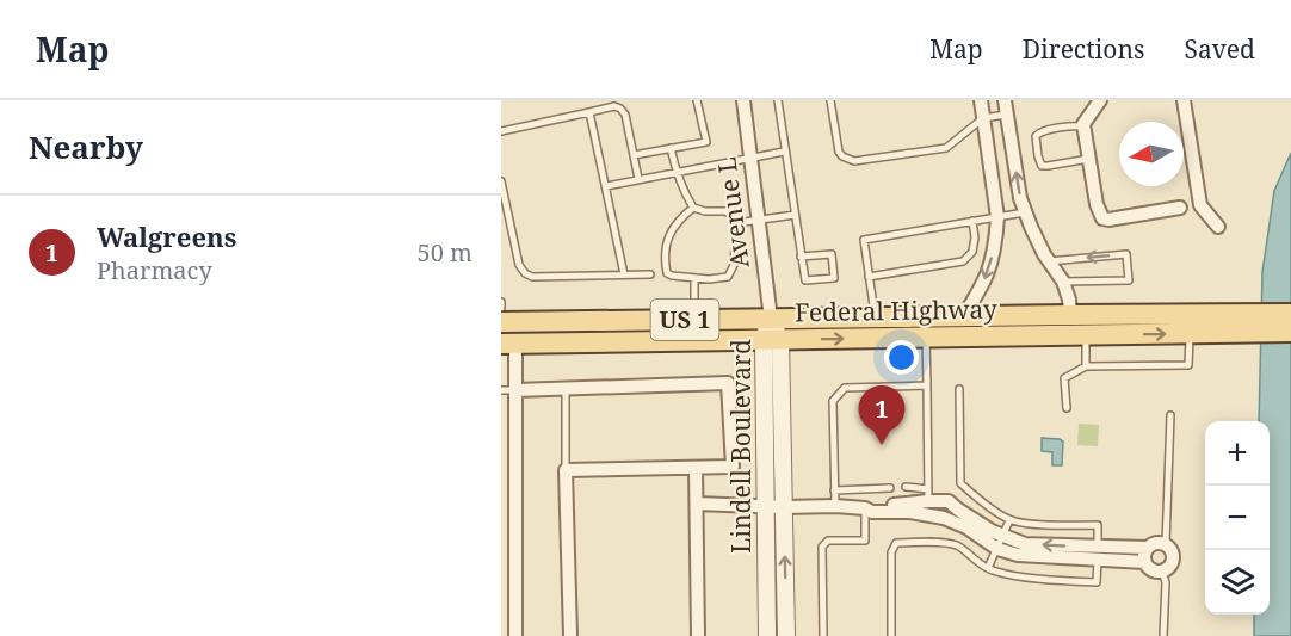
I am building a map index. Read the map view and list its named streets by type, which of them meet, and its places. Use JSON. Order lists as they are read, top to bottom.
{
  "streets": {
    "main road": ["Federal Highway", "US 1"],
    "street": ["Avenue L", "Lindell Boulevard"]
  },
  "crossings": [
    ["Avenue L", "Federal Highway"],
    ["Avenue L", "Lindell Boulevard"],
    ["Federal Highway", "Lindell Boulevard"]
  ],
  "north": "left",
  "page": {
    "header": "Map",
    "nav": ["Map", "Directions", "Saved"],
    "heading": "Nearby",
    "list": [
      {
        "mark": "1",
        "name": "Walgreens",
        "note": "Pharmacy",
        "value": "50 m"
      }
    ],
    "pins": "1",
    "map_buttons": ["+", "−"]
  }
}
